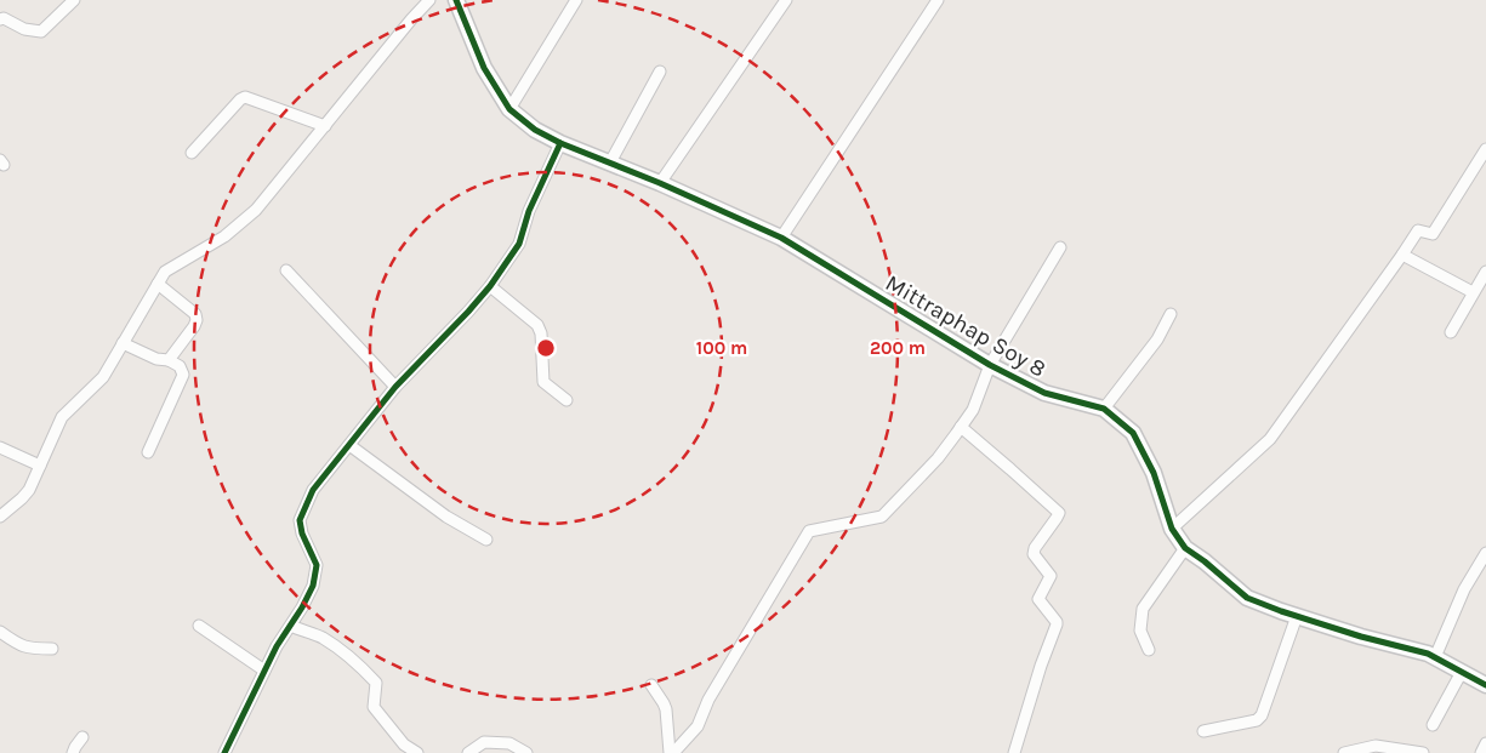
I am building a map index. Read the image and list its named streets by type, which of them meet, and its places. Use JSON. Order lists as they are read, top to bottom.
{
  "streets": {
    "street": ["Mittraphap Soy 8"]
  },
  "rings": ["100 m", "200 m"]
}
